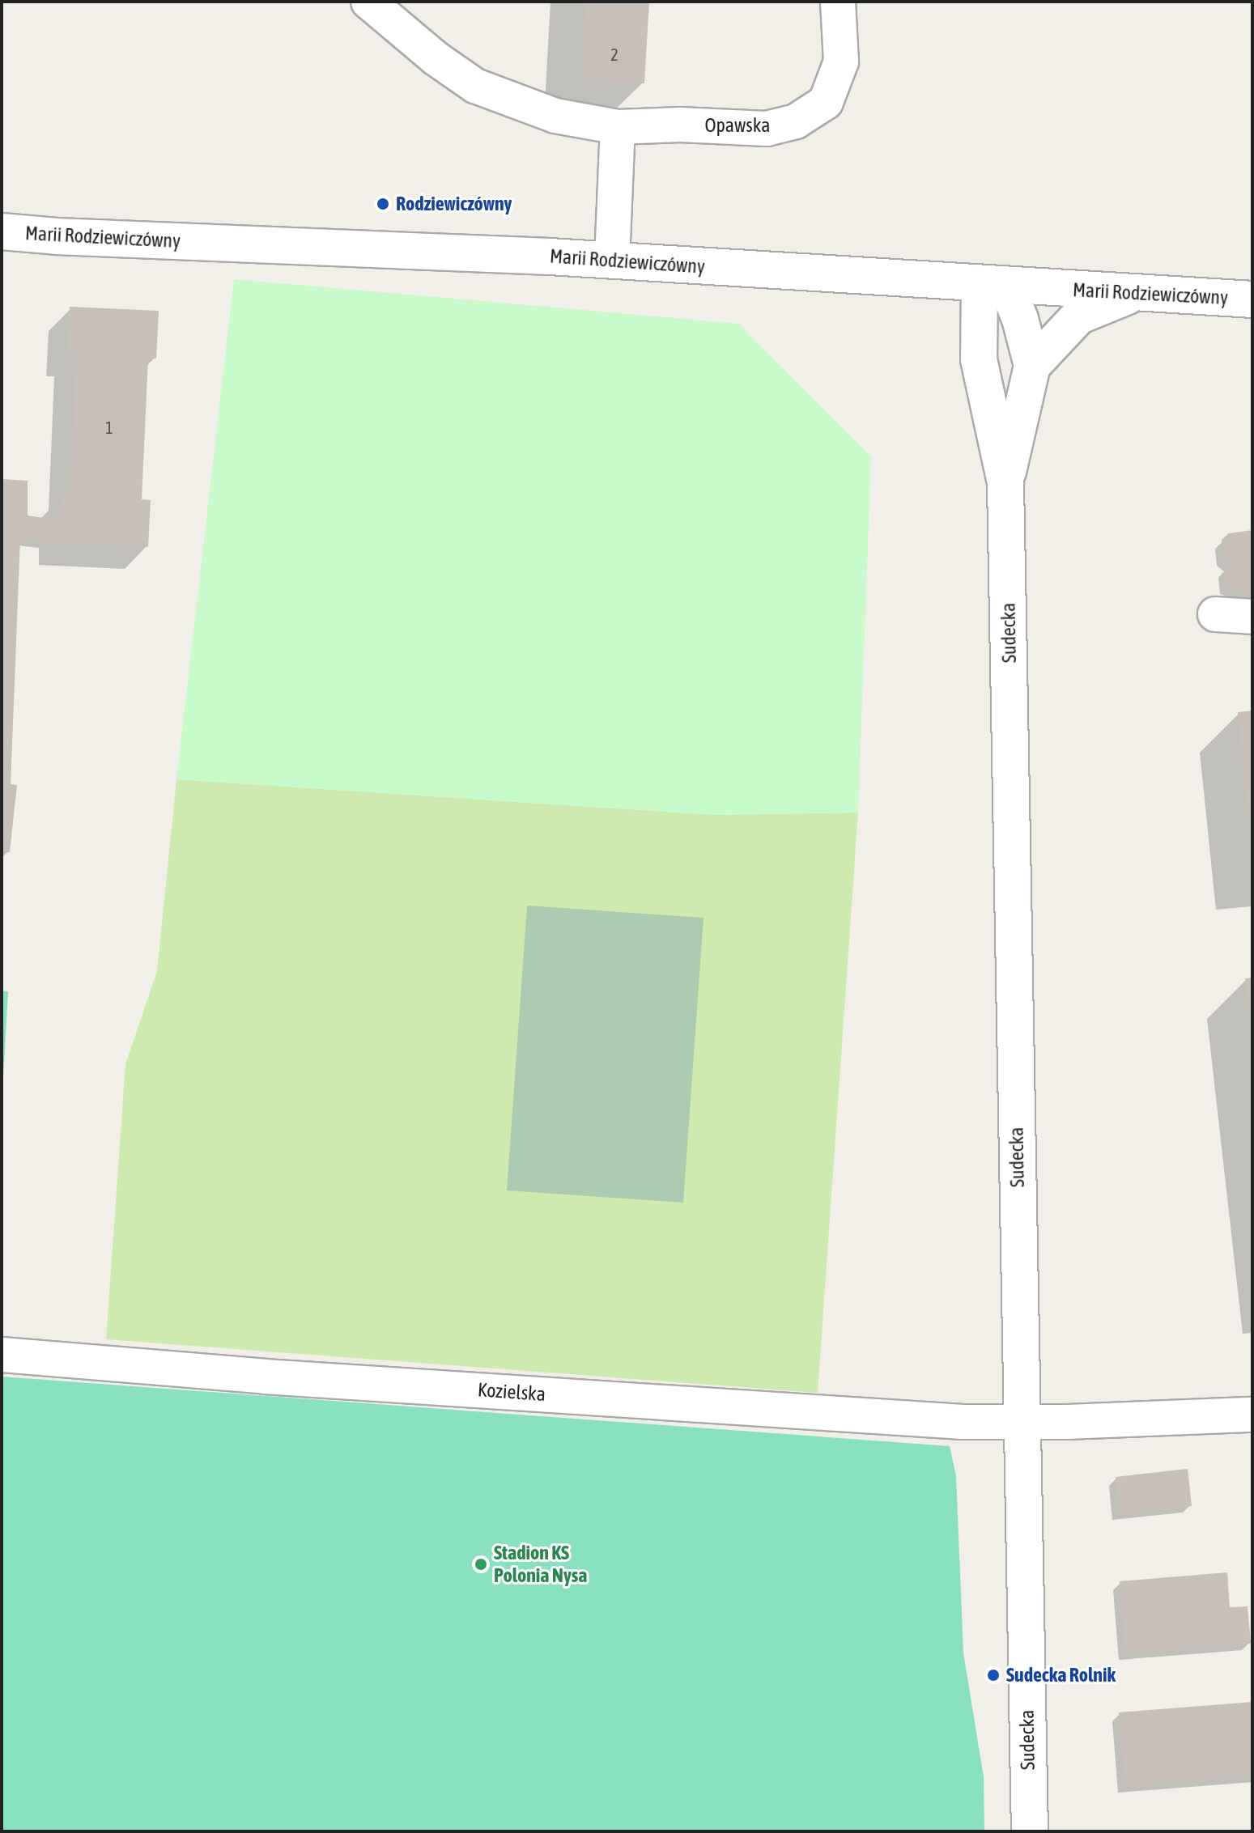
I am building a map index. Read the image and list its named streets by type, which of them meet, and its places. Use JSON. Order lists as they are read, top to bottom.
{
  "streets": {
    "street": [
      "Opawska",
      "Marii Rodziewiczówny",
      "Sudecka",
      "Kozielska"
    ]
  },
  "crossings": [
    ["Marii Rodziewiczówny", "Sudecka"],
    ["Sudecka", "Kozielska"]
  ],
  "places": ["Rodziewiczówny", "Stadion KS Polonia Nysa", "Sudecka Rolnik"],
  "house_numbers": ["2", "1"]
}
